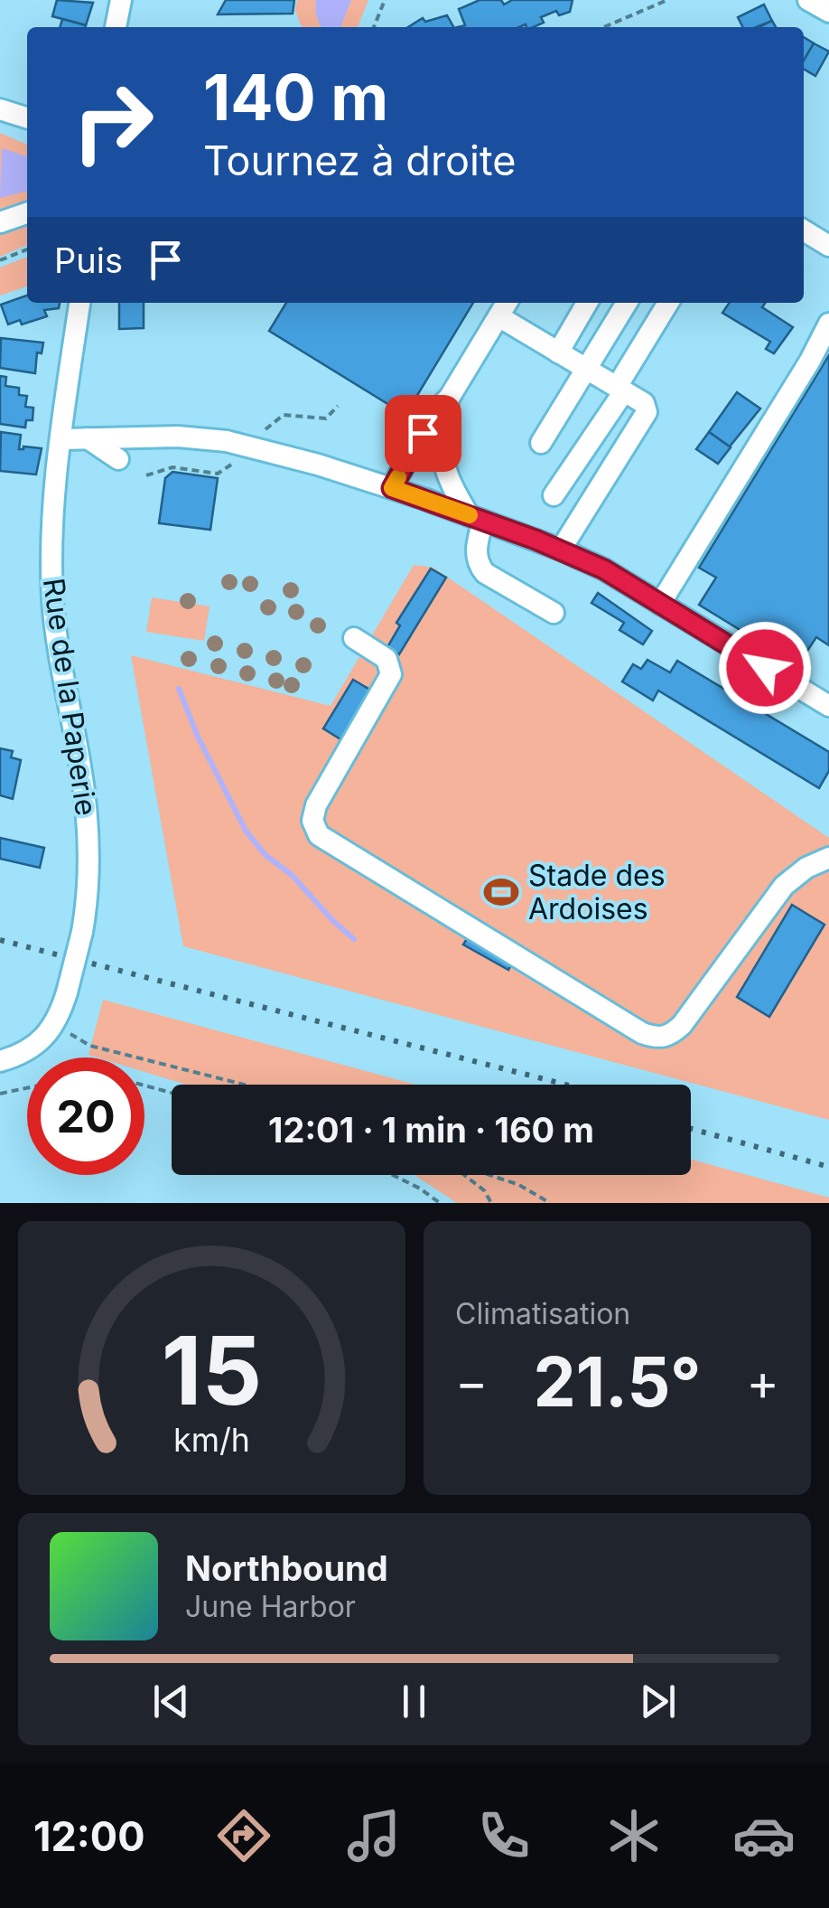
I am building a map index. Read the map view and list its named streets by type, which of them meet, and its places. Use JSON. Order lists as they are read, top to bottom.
{
  "streets": {
    "street": ["Rue de la Paperie"]
  },
  "places": {
    "sports": ["Stade des Ardoises"]
  },
  "page": {
    "turn": ["140 m", "Tournez à droite"],
    "then": "Puis",
    "limit": "20",
    "trip": "12:01 · 1 min · 160 m",
    "tile": "Climatisation",
    "heat": ["−", "21.5°", "+"],
    "song": ["Northbound", "June Harbor"],
    "tabs": "12:00",
    "gauge": ["15", "km/h"]
  }
}
